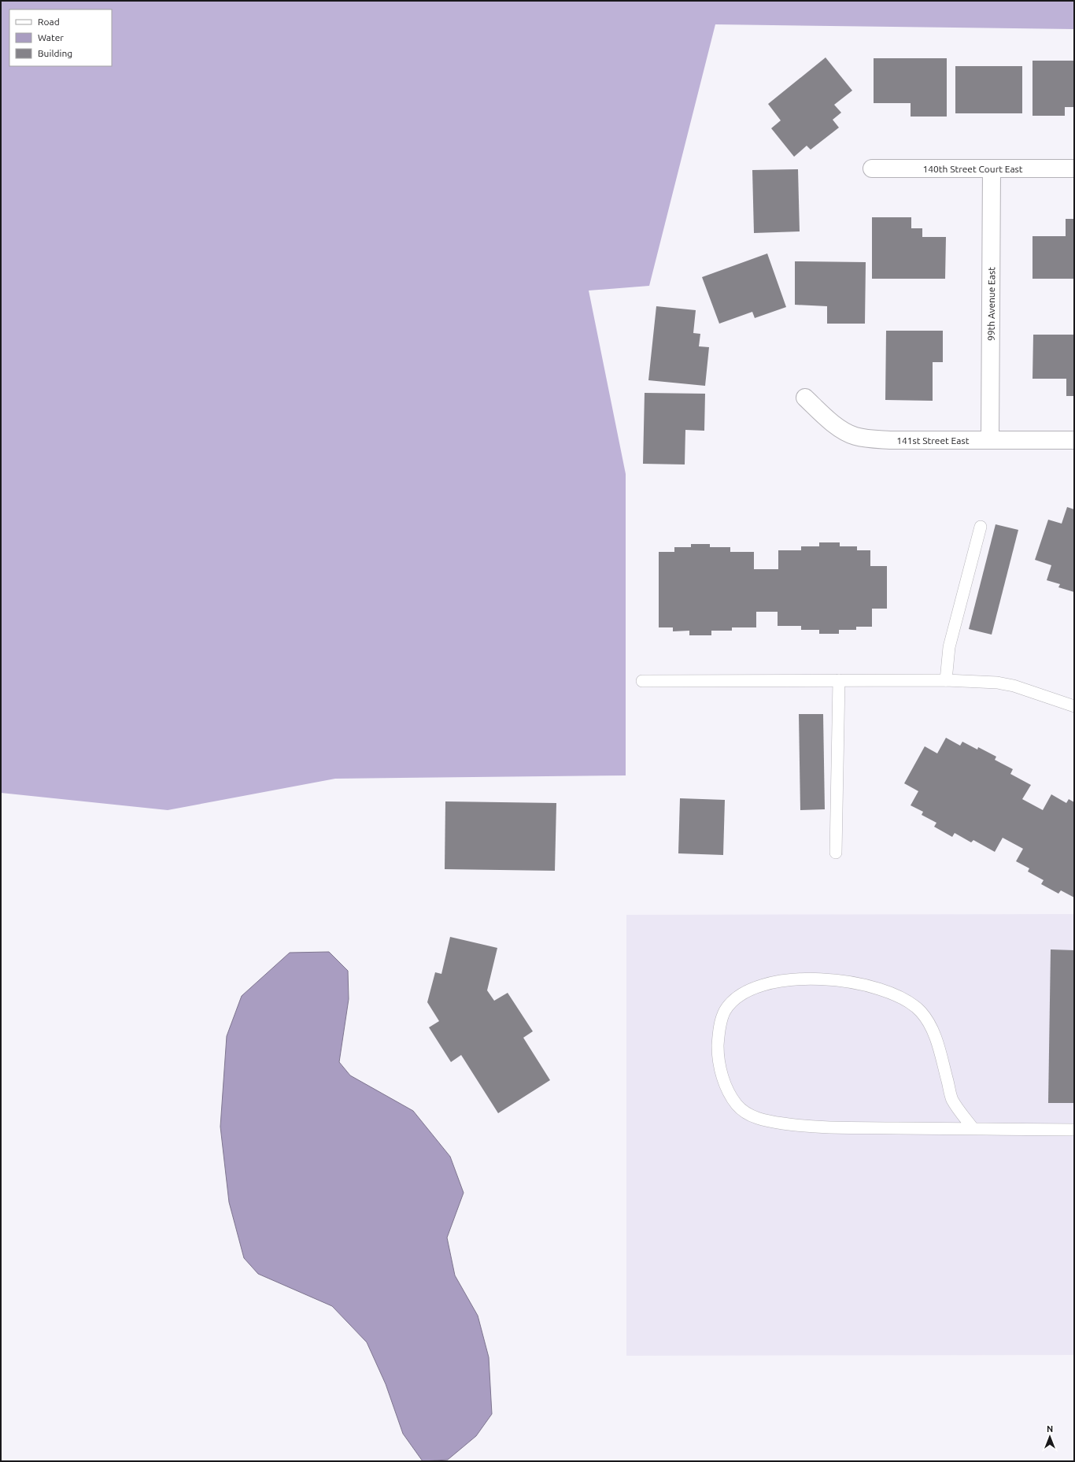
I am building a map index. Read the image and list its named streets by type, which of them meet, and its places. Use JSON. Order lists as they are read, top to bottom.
{
  "streets": {
    "street": ["140th Street Court East", "99th Avenue East", "141st Street East"]
  },
  "crossings": [
    ["140th Street Court East", "99th Avenue East"],
    ["99th Avenue East", "141st Street East"]
  ],
  "legend": ["Road", "Water", "Building"],
  "north": "top"
}
